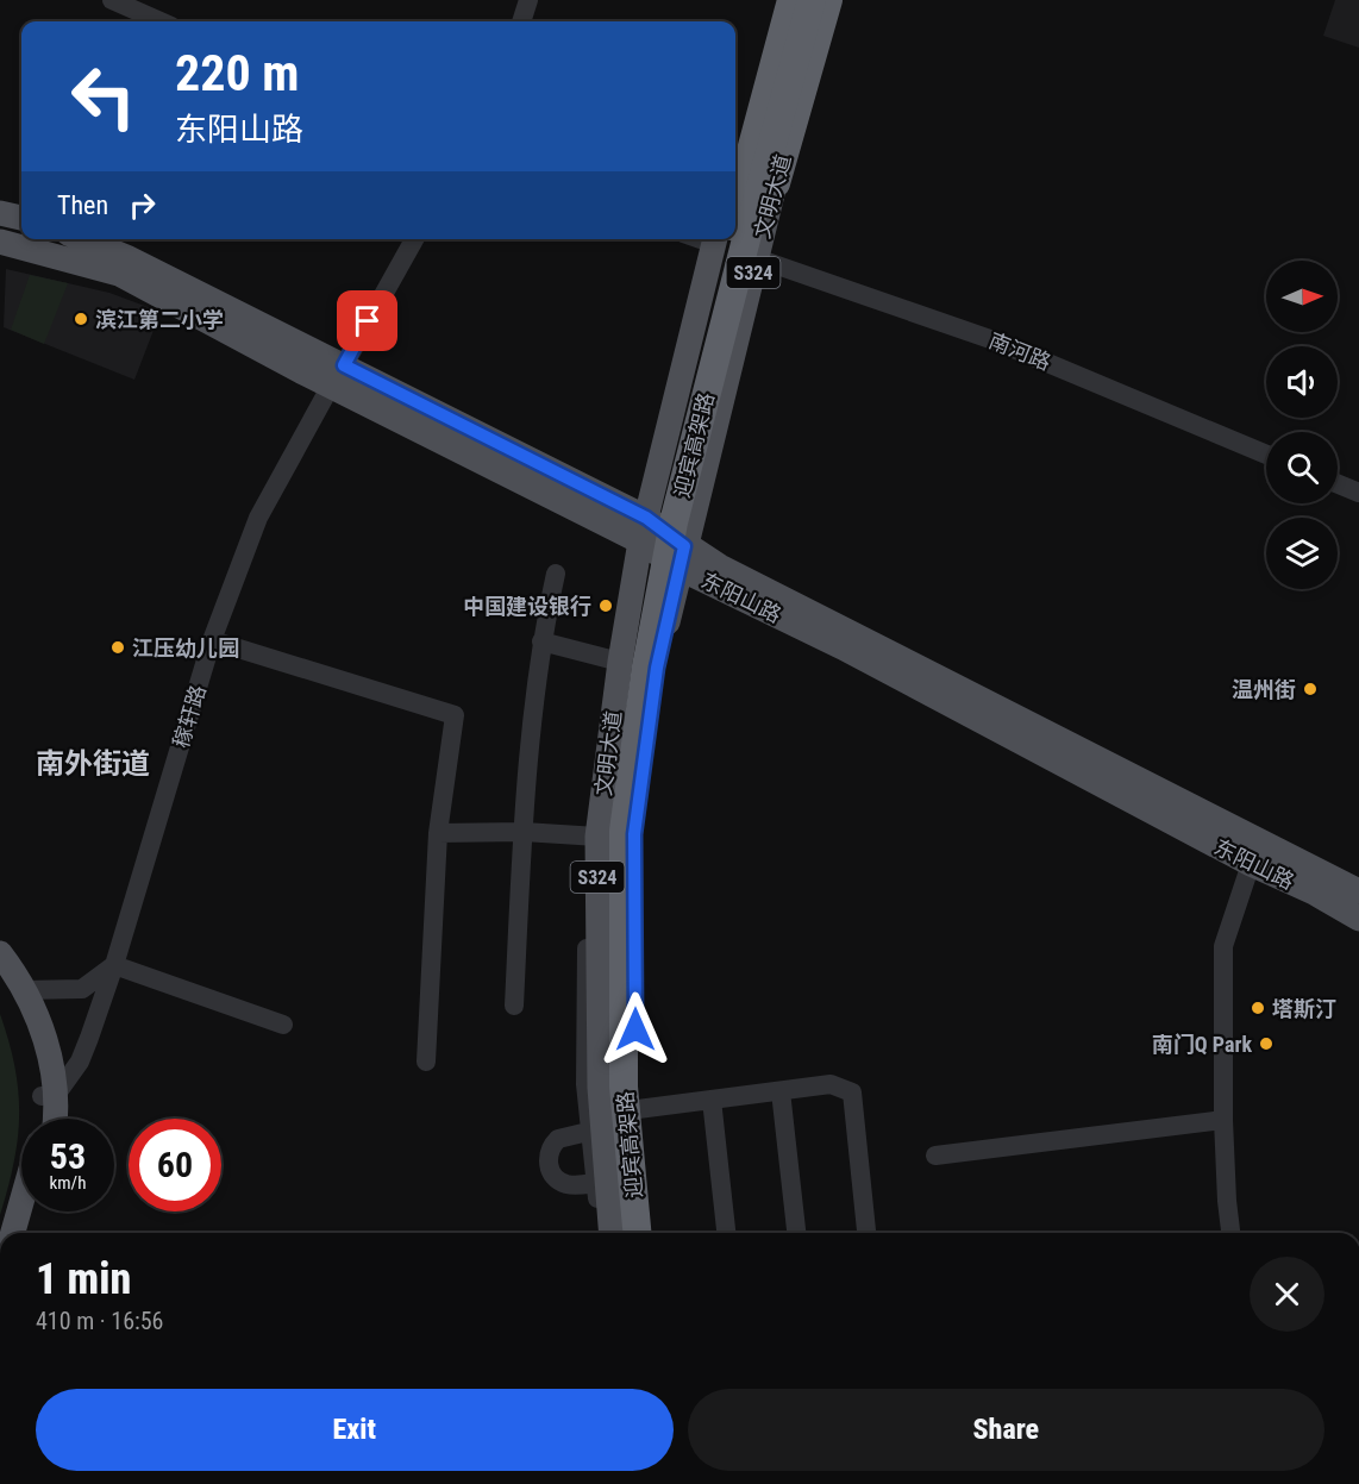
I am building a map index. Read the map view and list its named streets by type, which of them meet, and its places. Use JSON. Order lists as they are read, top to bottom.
{
  "streets": {
    "highway": ["迎宾高架路"],
    "main road": ["文明大道", "S324", "东阳山路"],
    "street": ["南河路", "稼轩路"]
  },
  "crossings": [
    ["文明大道", "南河路"],
    ["文明大道", "东阳山路"],
    ["东阳山路", "稼轩路"]
  ],
  "districts": ["南外街道"],
  "places": [
    "滨江第二小学",
    "中国建设银行",
    "江压幼儿园",
    "温州街",
    "塔斯汀",
    "南门Q Park"
  ],
  "north": "right",
  "page": {
    "turn": ["220 m", "东阳山路"],
    "then": "Then",
    "speed": "53 km/h",
    "limit": "60",
    "heading": ["1 min", "410 m · 16:56"],
    "buttons": ["Exit", "Share"]
  }
}
